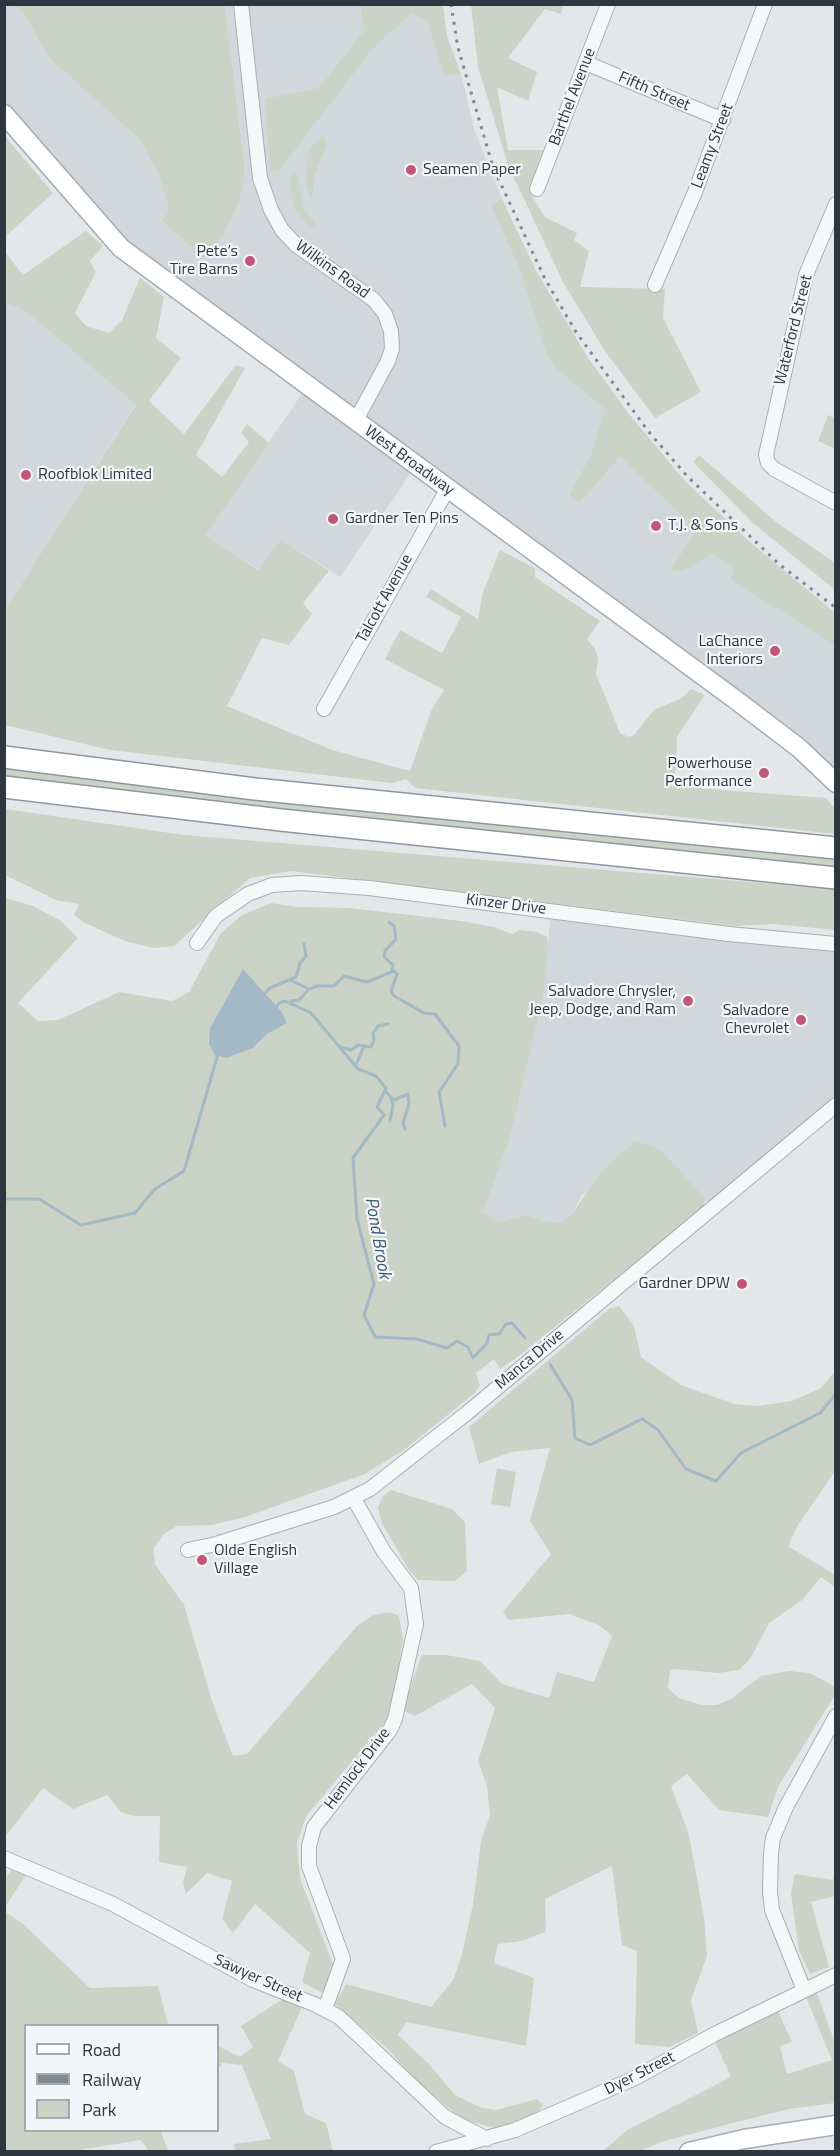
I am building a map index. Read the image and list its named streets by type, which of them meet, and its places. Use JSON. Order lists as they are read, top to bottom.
{
  "streets": {
    "main road": ["West Broadway"],
    "street": [
      "Fifth Street",
      "Barthel Avenue",
      "Leamy Street",
      "Wilkins Road",
      "Waterford Street",
      "Talcott Avenue",
      "Kinzer Drive",
      "Manca Drive",
      "Hemlock Drive",
      "Sawyer Street",
      "Dyer Street"
    ]
  },
  "crossings": [
    ["Fifth Street", "Barthel Avenue"],
    ["Fifth Street", "Leamy Street"],
    ["Wilkins Road", "West Broadway"],
    ["West Broadway", "Talcott Avenue"],
    ["Manca Drive", "Hemlock Drive"],
    ["Hemlock Drive", "Sawyer Street"],
    ["Sawyer Street", "Dyer Street"]
  ],
  "water": ["Pond Brook"],
  "places": [
    "Seamen Paper",
    "Pete’s Tire Barns",
    "Roofblok Limited",
    "Gardner Ten Pins",
    "T.J. & Sons",
    "LaChance Interiors",
    "Powerhouse Performance",
    "Salvadore Chrysler, Jeep, Dodge, and Ram",
    "Salvadore Chevrolet",
    "Gardner DPW",
    "Olde English Village"
  ],
  "legend": ["Road", "Railway", "Park"]
}
